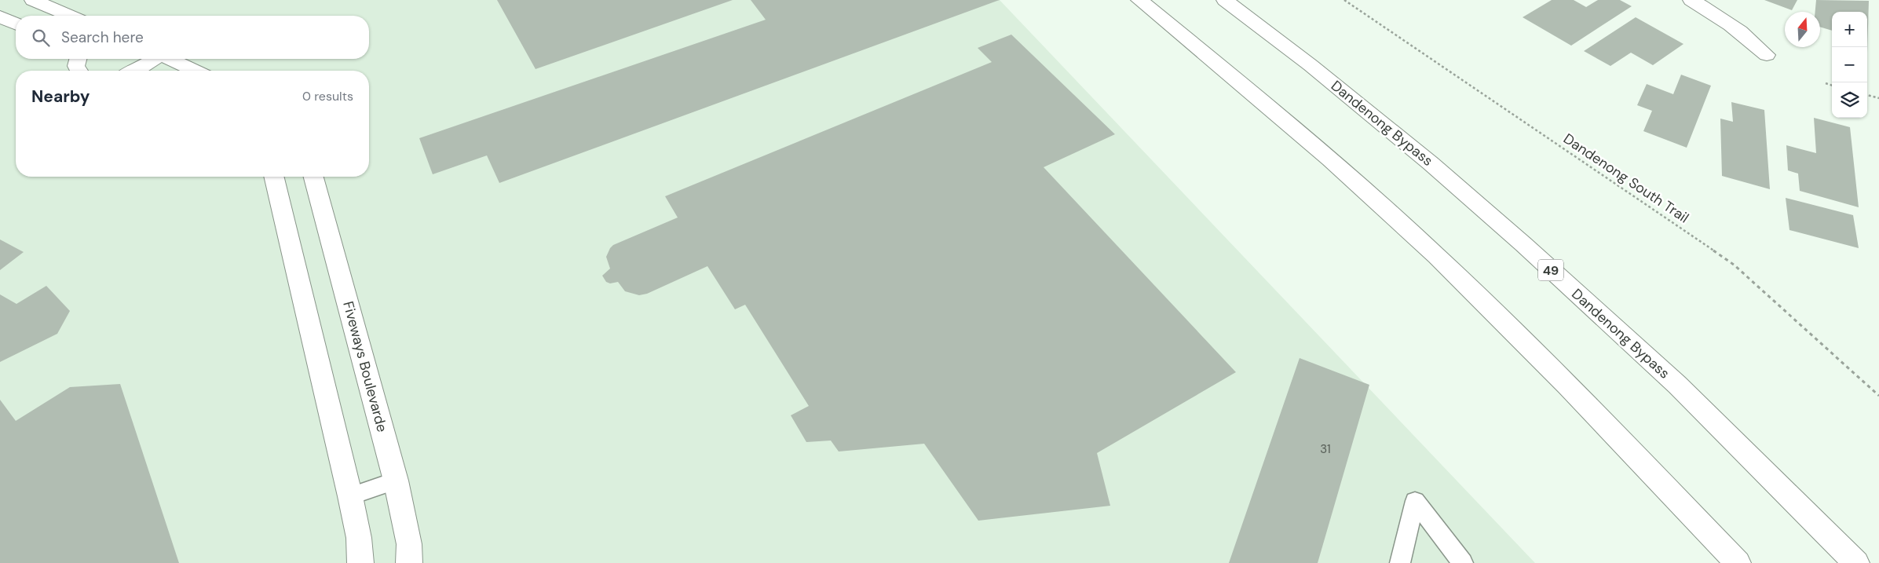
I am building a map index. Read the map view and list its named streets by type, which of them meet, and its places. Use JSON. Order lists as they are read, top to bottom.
{
  "streets": {
    "main road": ["Dandenong Bypass", "49", "Fiveways Boulevarde"],
    "path": ["Dandenong South Trail"]
  },
  "house_numbers": ["31"],
  "north": "top",
  "page": {
    "map_buttons": ["+", "−"],
    "search": "Search here",
    "heading": ["Nearby", "0 results"]
  }
}
